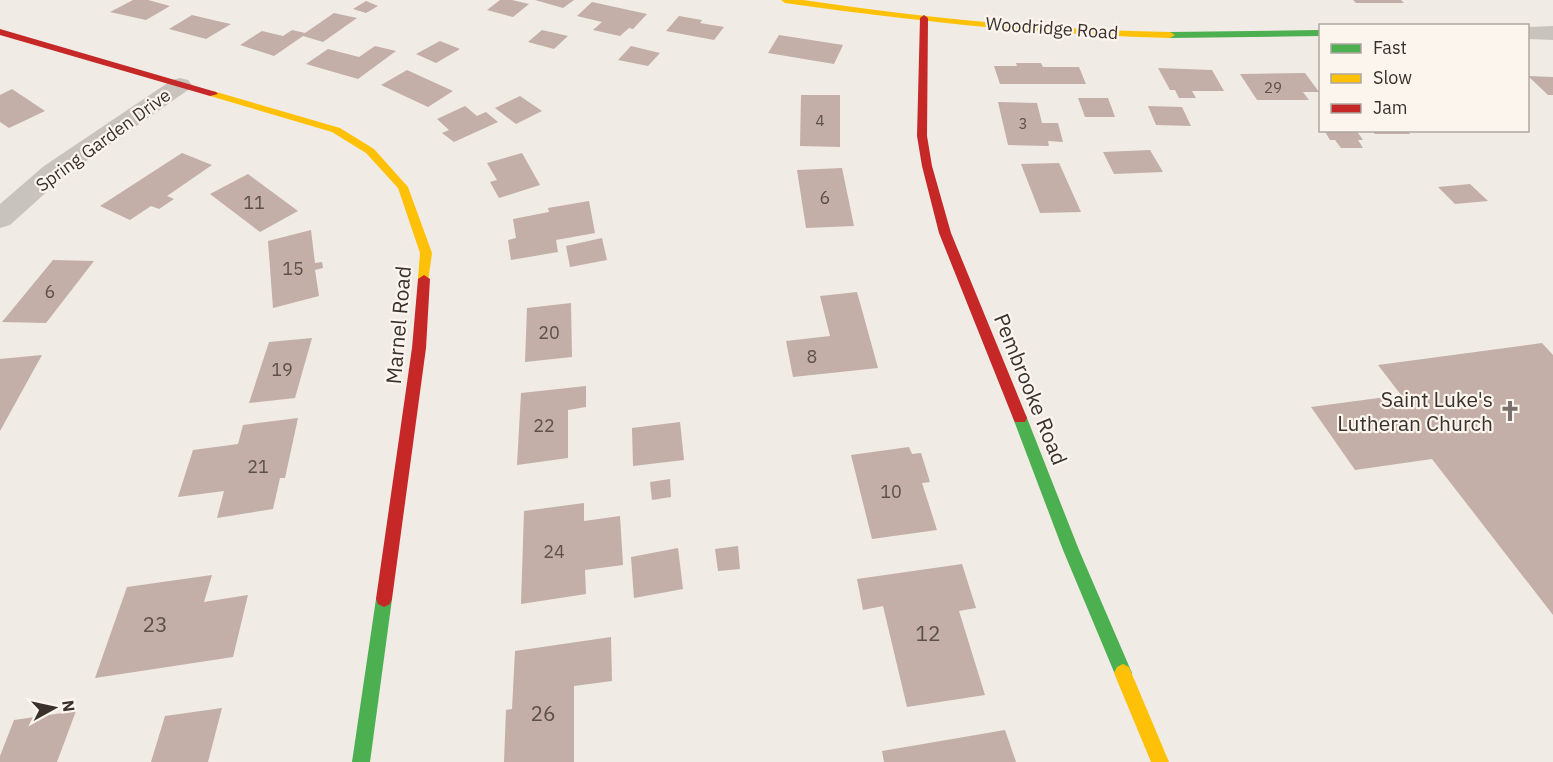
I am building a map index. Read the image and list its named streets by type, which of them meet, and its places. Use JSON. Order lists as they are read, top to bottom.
{
  "streets": {
    "street": [
      "Woodridge Road",
      "Spring Garden Drive",
      "Marnel Road",
      "Pembrooke Road"
    ]
  },
  "crossings": [
    ["Woodridge Road", "Pembrooke Road"],
    ["Spring Garden Drive", "Marnel Road"]
  ],
  "places": {
    "church": ["Saint Luke's Lutheran Church"]
  },
  "house_numbers": [
    "29",
    "4",
    "3",
    "6",
    "11",
    "15",
    "6",
    "20",
    "8",
    "19",
    "22",
    "21",
    "10",
    "24",
    "23",
    "12",
    "26"
  ],
  "legend": ["Fast", "Slow", "Jam"],
  "north": "right"
}
